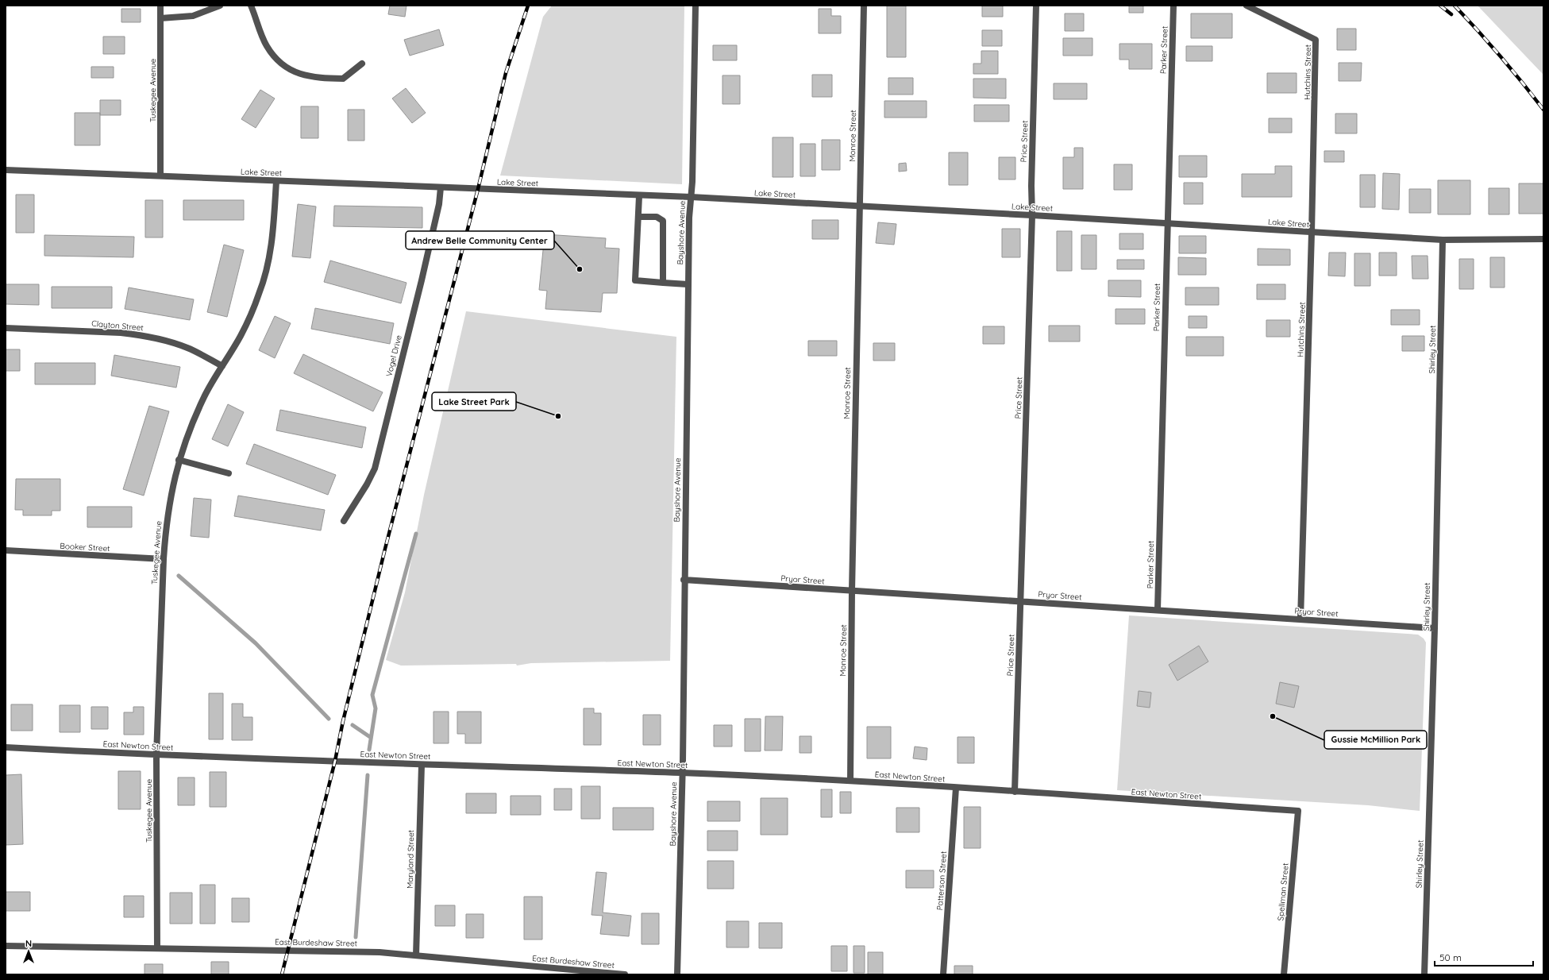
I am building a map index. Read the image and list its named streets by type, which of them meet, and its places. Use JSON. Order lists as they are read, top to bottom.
{
  "streets": {
    "street": [
      "Parker Street",
      "Hutchins Street",
      "Tuskegee Avenue",
      "Monroe Street",
      "Price Street",
      "Lake Street",
      "Bayshore Avenue",
      "Clayton Street",
      "Shirley Street",
      "Vogel Drive",
      "Booker Street",
      "Pryor Street",
      "East Newton Street",
      "Maryland Street",
      "Patterson Street",
      "Spellman Street",
      "East Burdeshaw Street"
    ]
  },
  "crossings": [
    ["Parker Street", "Lake Street"],
    ["Parker Street", "Pryor Street"],
    ["Hutchins Street", "Lake Street"],
    ["Hutchins Street", "Pryor Street"],
    ["Tuskegee Avenue", "Lake Street"],
    ["Tuskegee Avenue", "Clayton Street"],
    ["Tuskegee Avenue", "Booker Street"],
    ["Tuskegee Avenue", "East Newton Street"],
    ["Tuskegee Avenue", "East Burdeshaw Street"],
    ["Monroe Street", "Lake Street"],
    ["Monroe Street", "Pryor Street"],
    ["Monroe Street", "East Newton Street"],
    ["Price Street", "Lake Street"],
    ["Price Street", "Pryor Street"],
    ["Price Street", "East Newton Street"],
    ["Lake Street", "Bayshore Avenue"],
    ["Lake Street", "Shirley Street"],
    ["Lake Street", "Vogel Drive"],
    ["Bayshore Avenue", "Pryor Street"],
    ["Bayshore Avenue", "East Newton Street"],
    ["Shirley Street", "Pryor Street"],
    ["East Newton Street", "Maryland Street"],
    ["East Newton Street", "Patterson Street"],
    ["East Newton Street", "Spellman Street"],
    ["Maryland Street", "East Burdeshaw Street"]
  ],
  "places": ["Andrew Belle Community Center", "Lake Street Park", "Gussie McMillion Park"],
  "scale_bar": "50 m",
  "north": "top"
}
